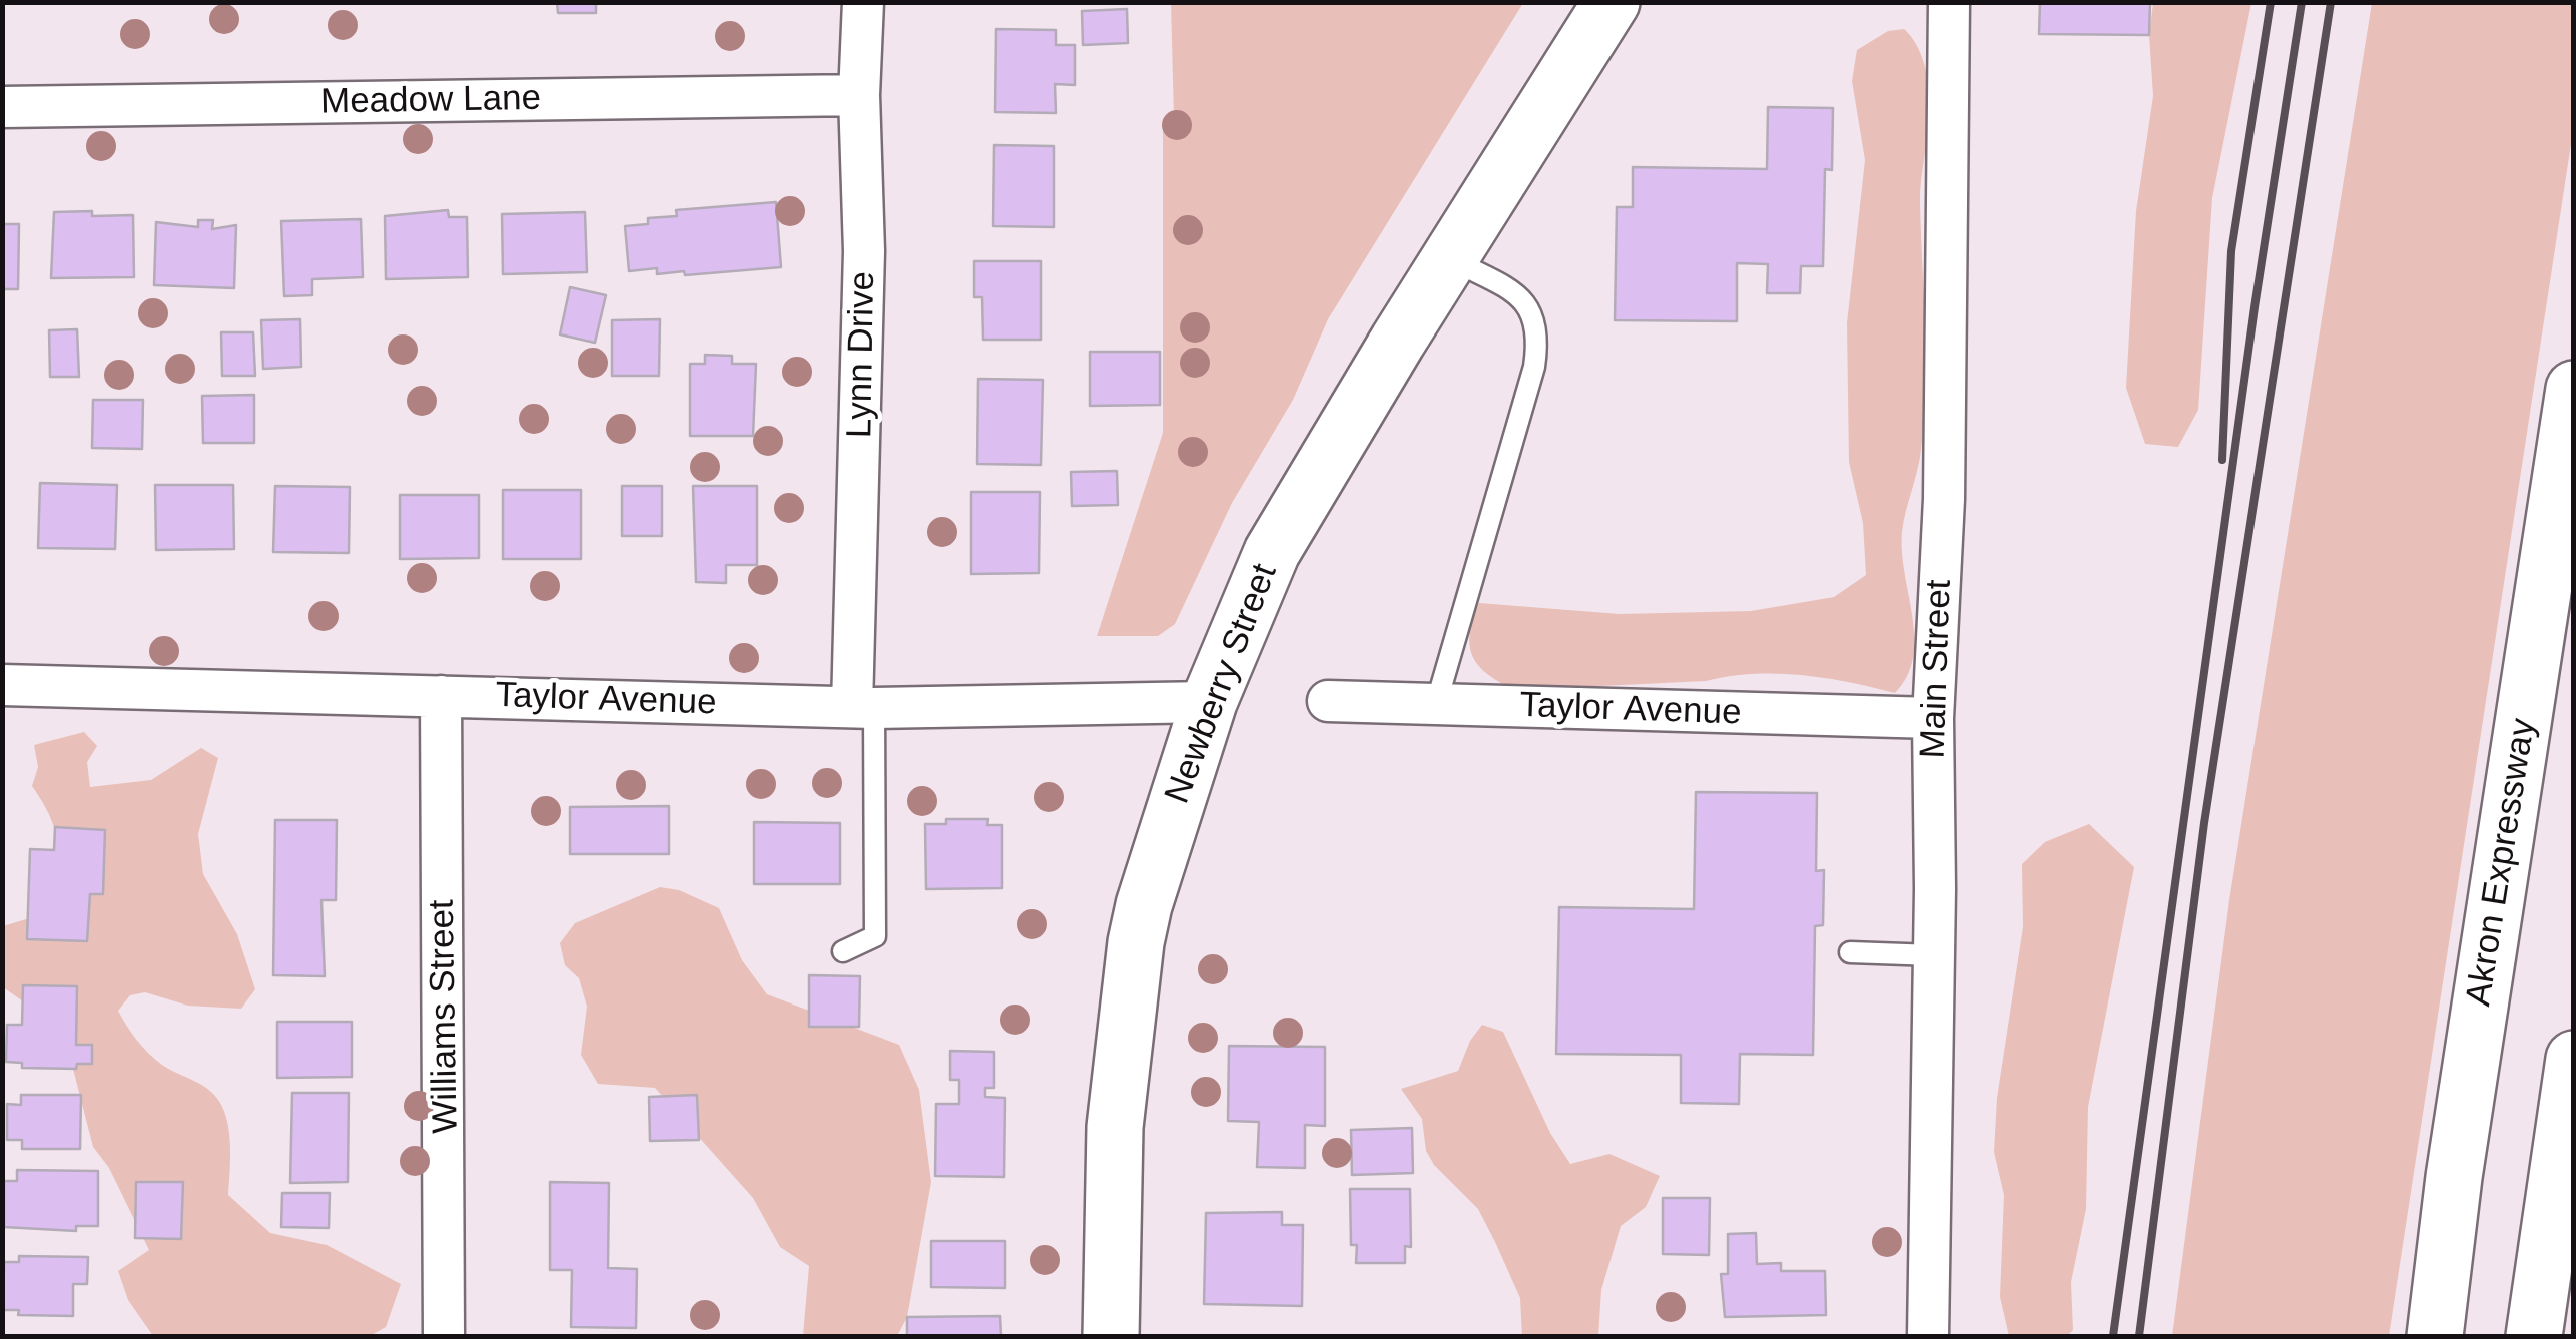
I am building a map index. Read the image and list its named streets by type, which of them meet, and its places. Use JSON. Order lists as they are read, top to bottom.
{
  "streets": {
    "main road": ["Newberry Street", "Akron Expressway"],
    "street": [
      "Meadow Lane",
      "Lynn Drive",
      "Main Street",
      "Taylor Avenue",
      "Williams Street"
    ]
  },
  "crossings": [
    ["Meadow Lane", "Lynn Drive"],
    ["Lynn Drive", "Taylor Avenue"],
    ["Main Street", "Taylor Avenue"],
    ["Newberry Street", "Taylor Avenue"],
    ["Taylor Avenue", "Williams Street"]
  ]
}
